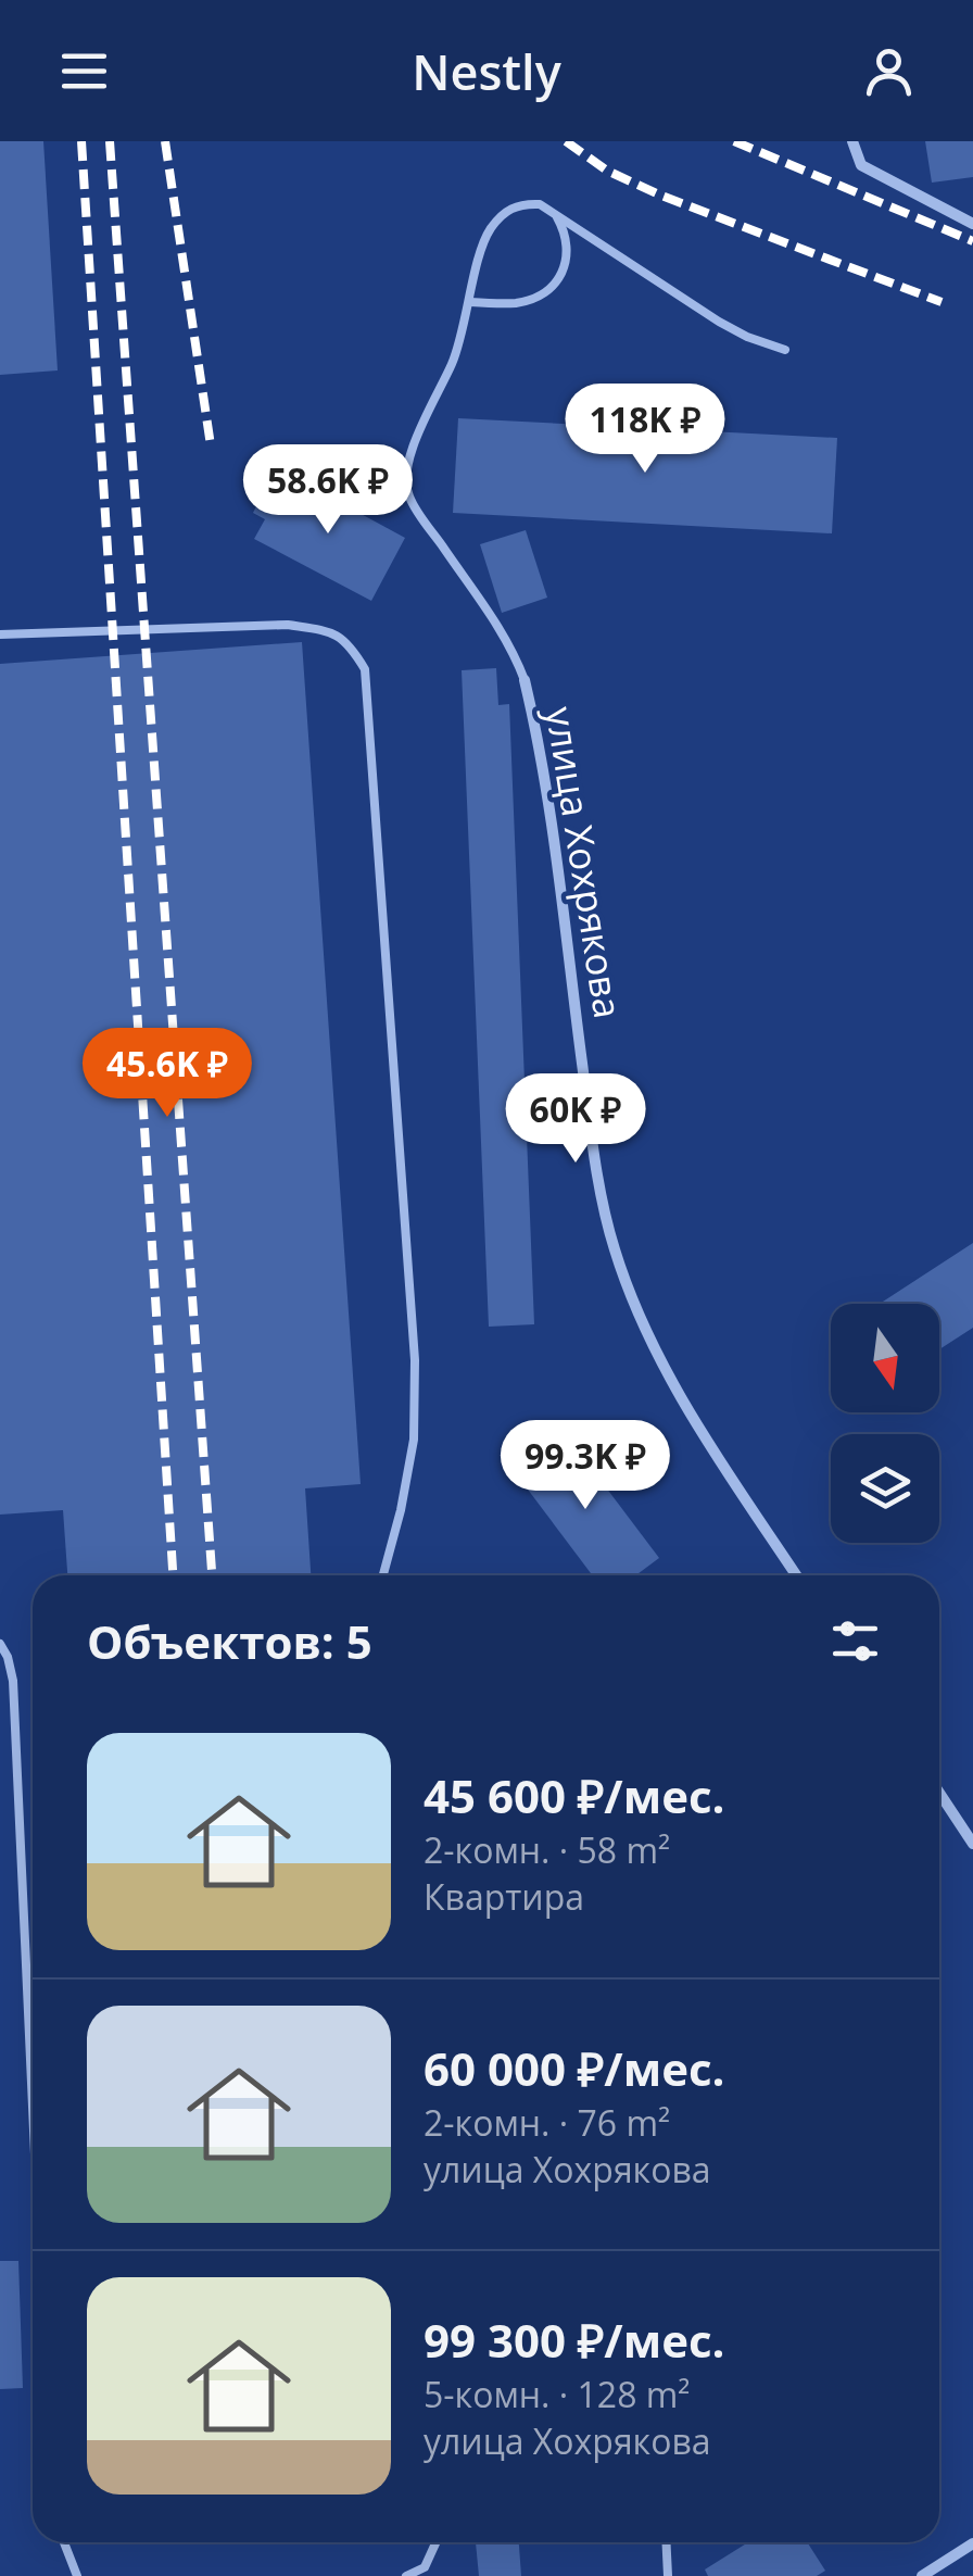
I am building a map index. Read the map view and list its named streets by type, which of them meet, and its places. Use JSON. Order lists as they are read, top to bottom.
{
  "streets": {
    "street": ["улица Хохрякова"]
  },
  "north": "bottom",
  "page": {
    "header": "Nestly",
    "price": [
      "118K ₽",
      "58.6K ₽",
      "45.6K ₽",
      "60K ₽",
      "99.3K ₽"
    ],
    "heading": "Объектов: 5",
    "list": [
      {
        "name": "45 600 ₽/мес.",
        "note": "2-комн. · 58 m² · Квартира"
      },
      {
        "name": "60 000 ₽/мес.",
        "note": "2-комн. · 76 m² · улица Хохрякова"
      },
      {
        "name": "99 300 ₽/мес.",
        "note": "5-комн. · 128 m² · улица Хохрякова"
      }
    ]
  }
}
